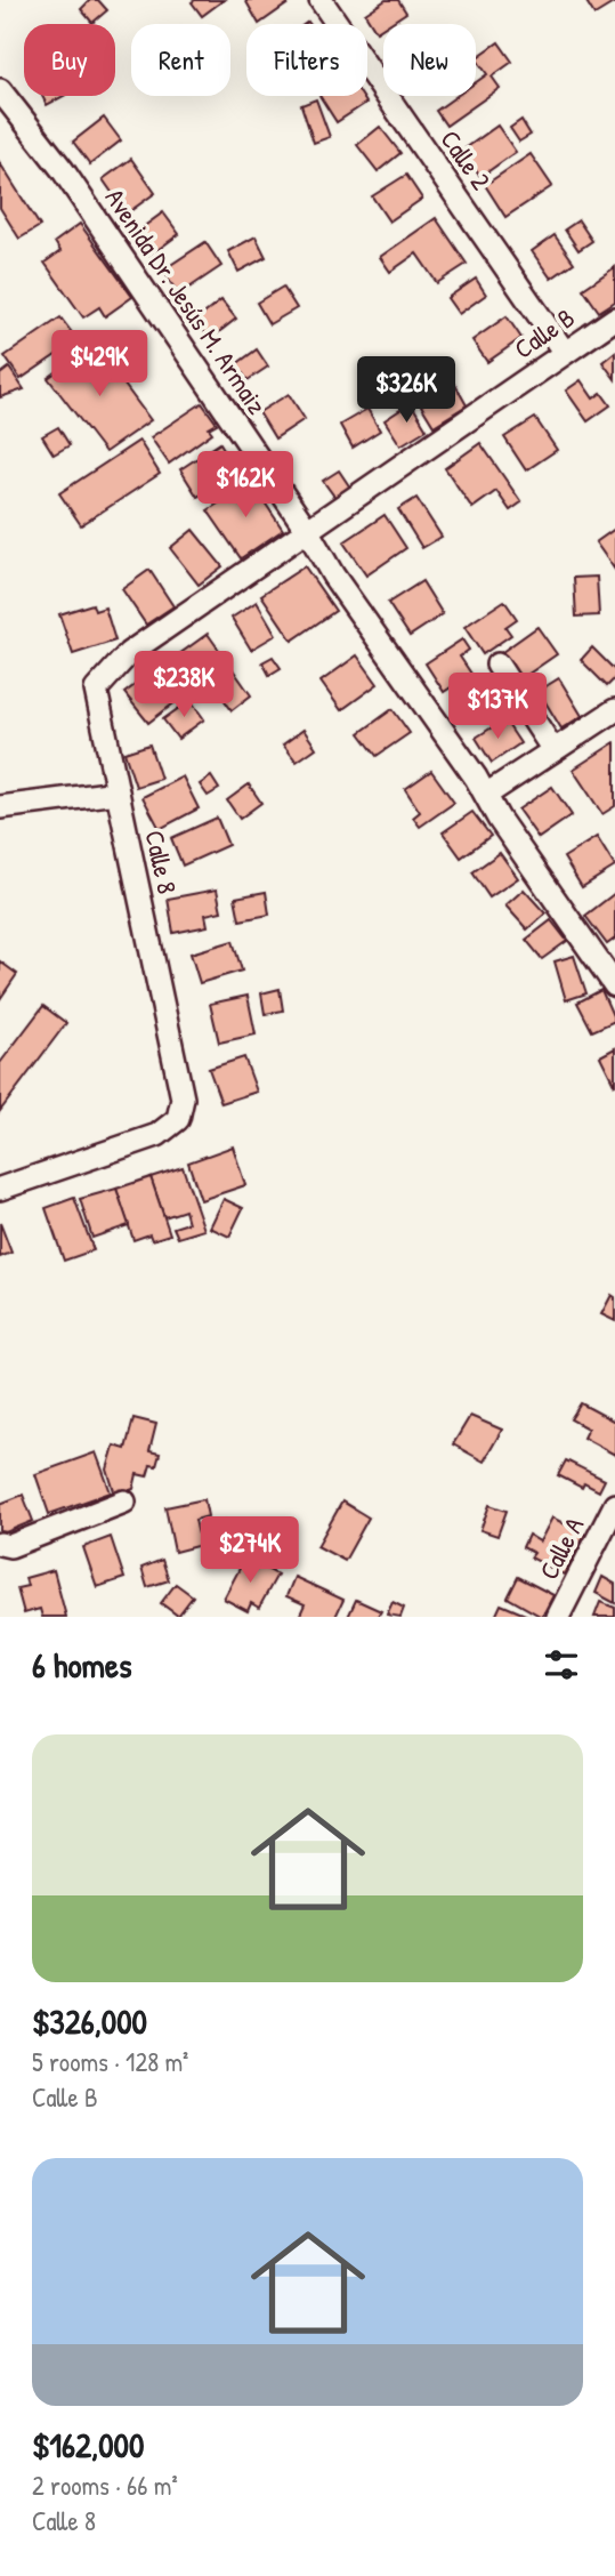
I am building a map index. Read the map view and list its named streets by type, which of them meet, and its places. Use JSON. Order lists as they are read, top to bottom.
{
  "streets": {
    "street": [
      "Calle 2",
      "Avenida Dr. Jesús M. Armaiz",
      "Calle B",
      "Calle 8",
      "Calle A"
    ]
  },
  "crossings": [
    ["Calle 2", "Calle B"],
    ["Avenida Dr. Jesús M. Armaiz", "Calle B"],
    ["Avenida Dr. Jesús M. Armaiz", "Calle 8"],
    ["Calle B", "Calle 8"]
  ],
  "page": {
    "chip": [
      "Buy",
      "Rent",
      "Filters",
      "New"
    ],
    "price": [
      "$429K",
      "$326K",
      "$162K",
      "$238K",
      "$137K",
      "$274K"
    ],
    "heading": "6 homes",
    "list": [
      {
        "name": "$326,000",
        "note": "5 rooms · 128 m² · Calle B"
      },
      {
        "name": "$162,000",
        "note": "2 rooms · 66 m² · Calle 8"
      }
    ]
  }
}
